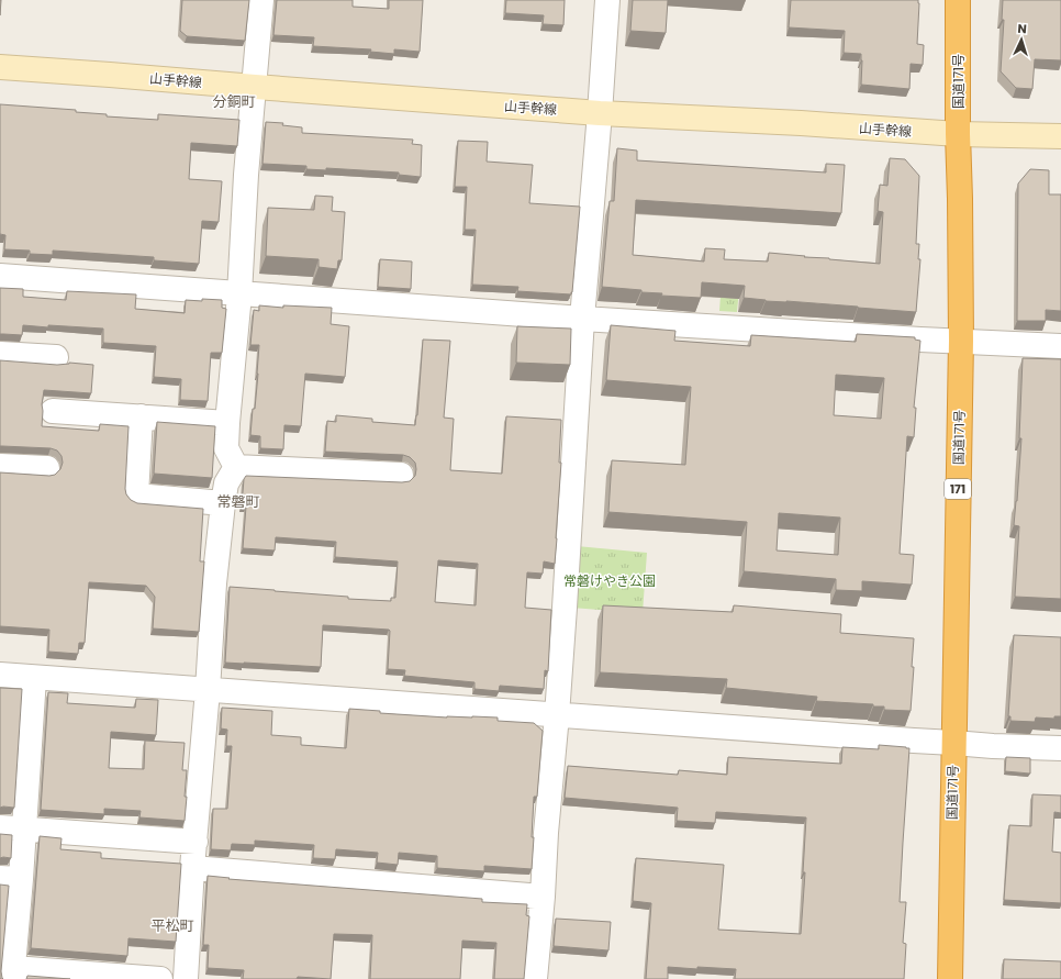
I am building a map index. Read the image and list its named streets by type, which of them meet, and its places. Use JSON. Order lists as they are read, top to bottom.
{
  "streets": {
    "highway": ["国道171号", "171"],
    "street": ["山手幹線"]
  },
  "crossings": [
    ["山手幹線", "国道171号"]
  ],
  "districts": ["分銅町", "常磐町", "平松町"],
  "parks": ["常磐けやき公園"],
  "north": "top"
}
